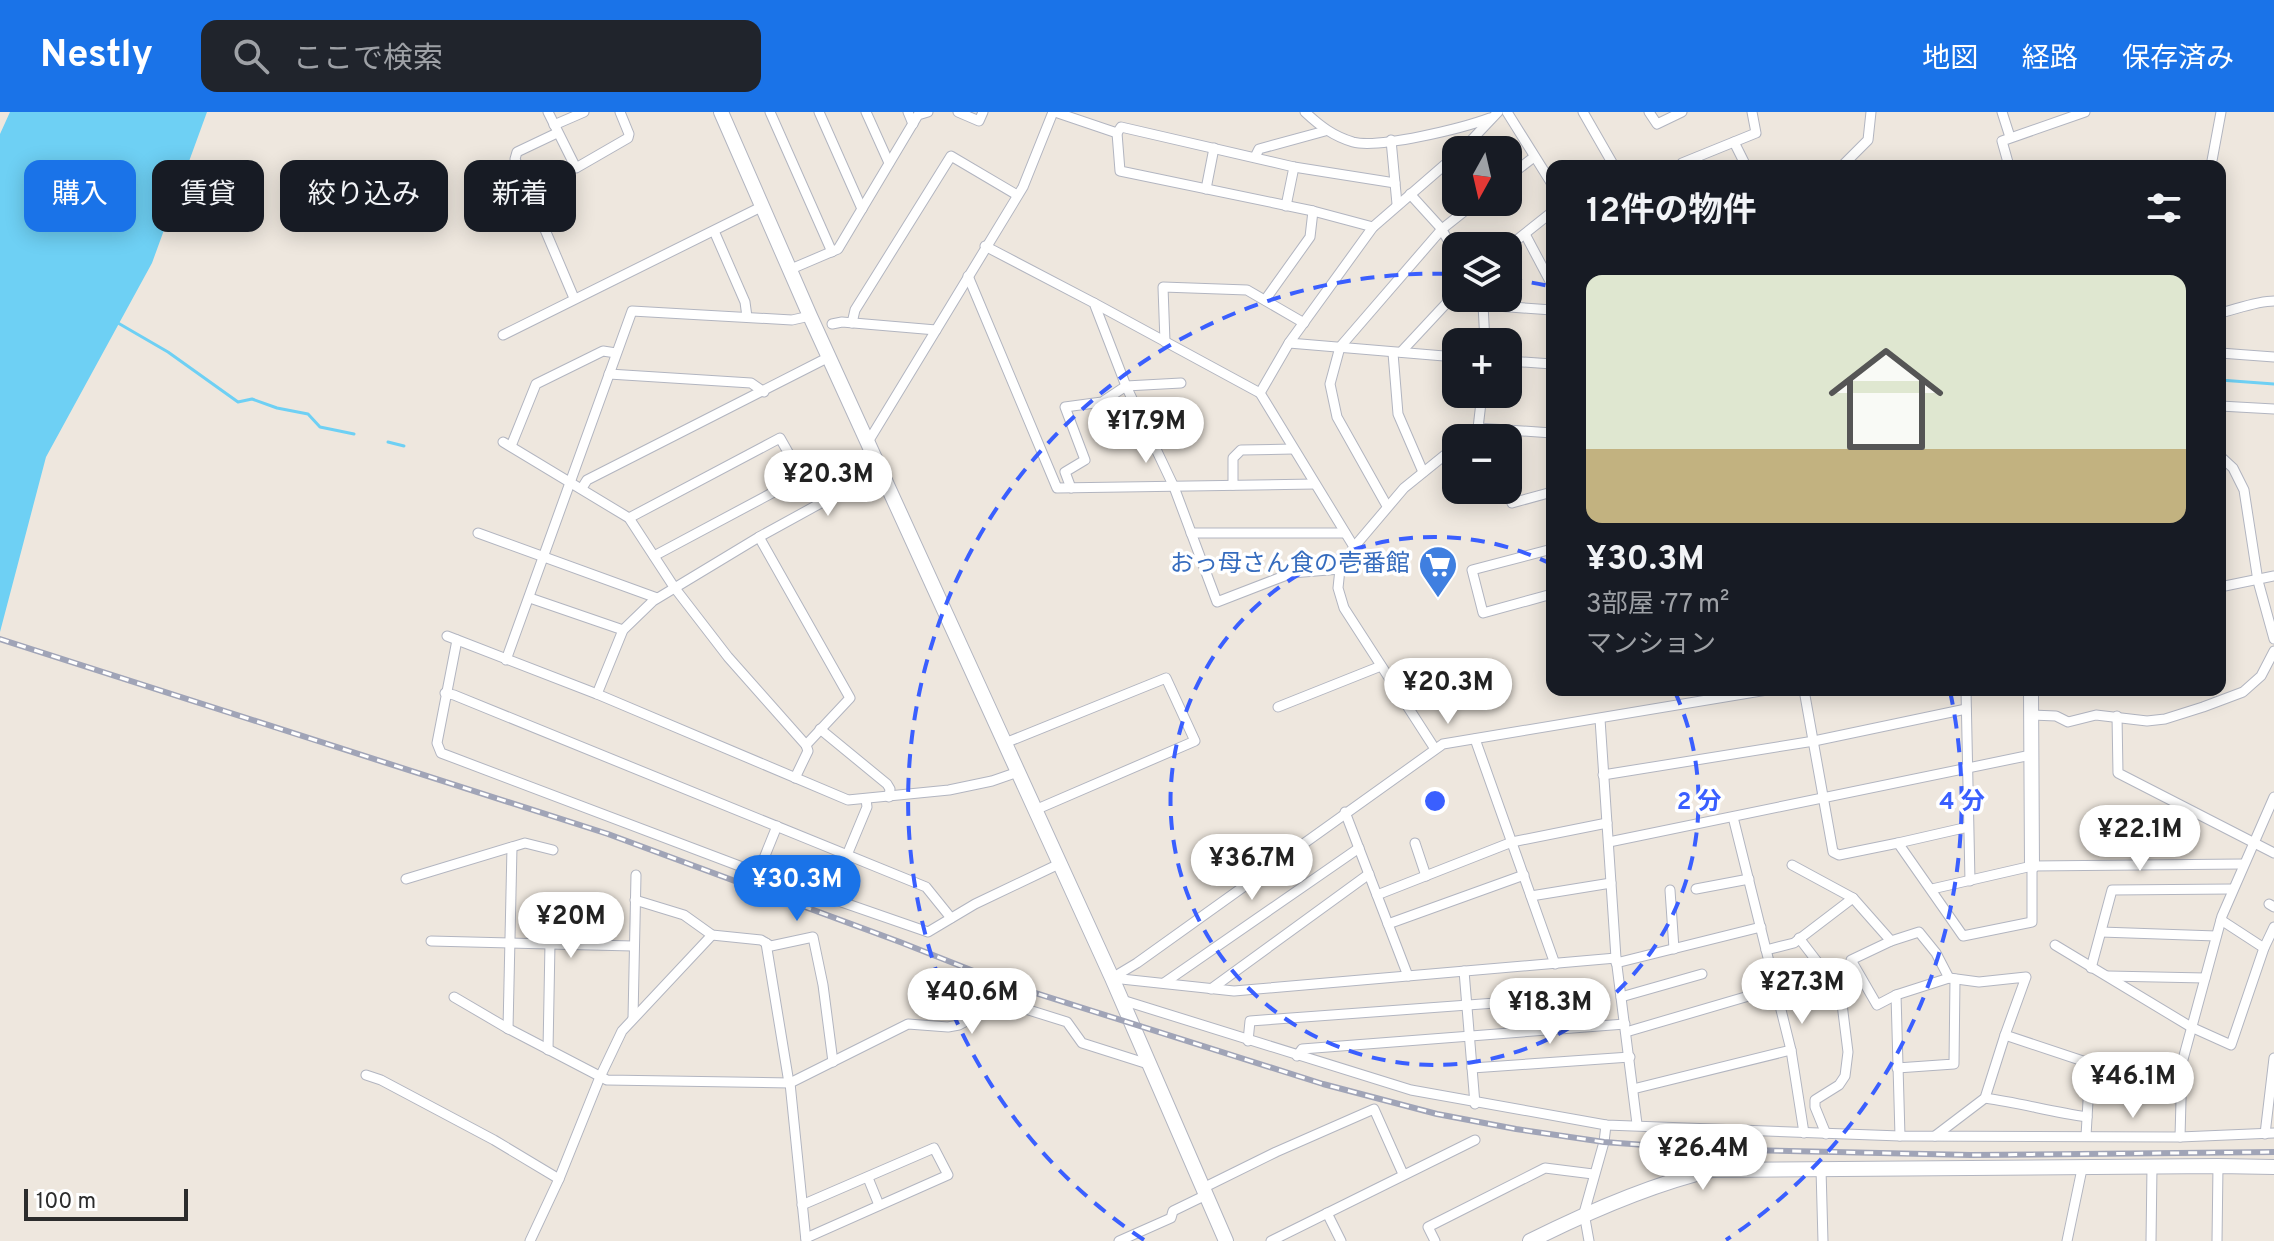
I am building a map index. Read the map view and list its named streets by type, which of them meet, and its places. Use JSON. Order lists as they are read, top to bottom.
{
  "places": {
    "supermarket": ["おっ母さん食の壱番館"]
  },
  "scale_bar": "100 m",
  "north": "bottom",
  "page": {
    "header": "Nestly",
    "search": "ここで検索",
    "nav": ["地図", "経路", "保存済み"],
    "map_buttons": ["+", "−"],
    "chip": [
      "購入",
      "賃貸",
      "絞り込み",
      "新着"
    ],
    "heading": "12件の物件",
    "list": [
      {
        "name": "¥30.3M",
        "note": "3部屋 · 77 m² · マンション"
      }
    ],
    "price": [
      "¥17.9M",
      "¥20.3M",
      "¥20.3M",
      "¥22.1M",
      "¥36.7M",
      "¥30.3M",
      "¥20M",
      "¥27.3M",
      "¥40.6M",
      "¥18.3M",
      "¥46.1M",
      "¥26.4M"
    ],
    "scale": "100 m"
  },
  "rings": ["2 分", "4 分"]
}
